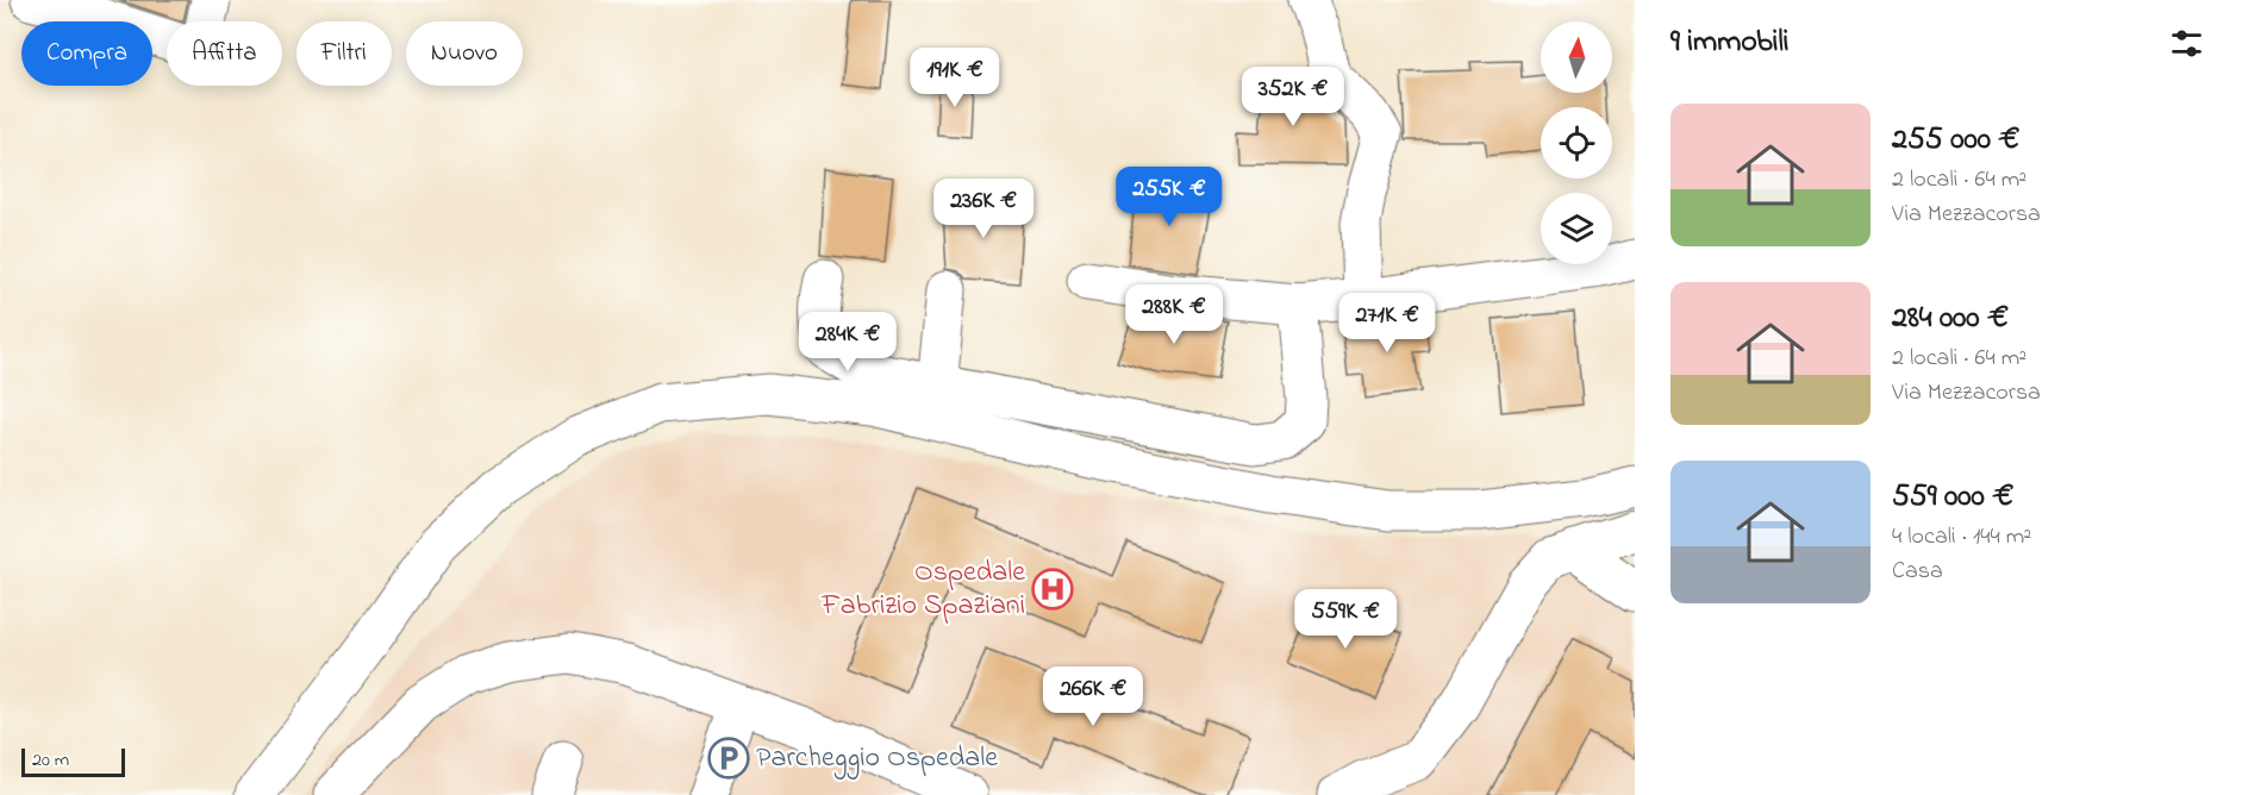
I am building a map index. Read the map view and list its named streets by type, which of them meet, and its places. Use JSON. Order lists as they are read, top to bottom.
{
  "places": {
    "hospital": ["Ospedale Fabrizio Spaziani"],
    "parking": ["Parcheggio Ospedale"]
  },
  "scale_bar": "20 m",
  "north": "top",
  "page": {
    "heading": "9 immobili",
    "chip": [
      "Compra",
      "Affitta",
      "Filtri",
      "Nuovo"
    ],
    "price": [
      "191K €",
      "352K €",
      "255K €",
      "236K €",
      "288K €",
      "271K €",
      "284K €",
      "559K €",
      "266K €"
    ],
    "list": [
      {
        "name": "255 000 €",
        "note": "2 locali · 64 m² · Via Mezzacorsa"
      },
      {
        "name": "284 000 €",
        "note": "2 locali · 64 m² · Via Mezzacorsa"
      },
      {
        "name": "559 000 €",
        "note": "4 locali · 144 m² · Casa"
      }
    ],
    "scale": "20 m"
  }
}
